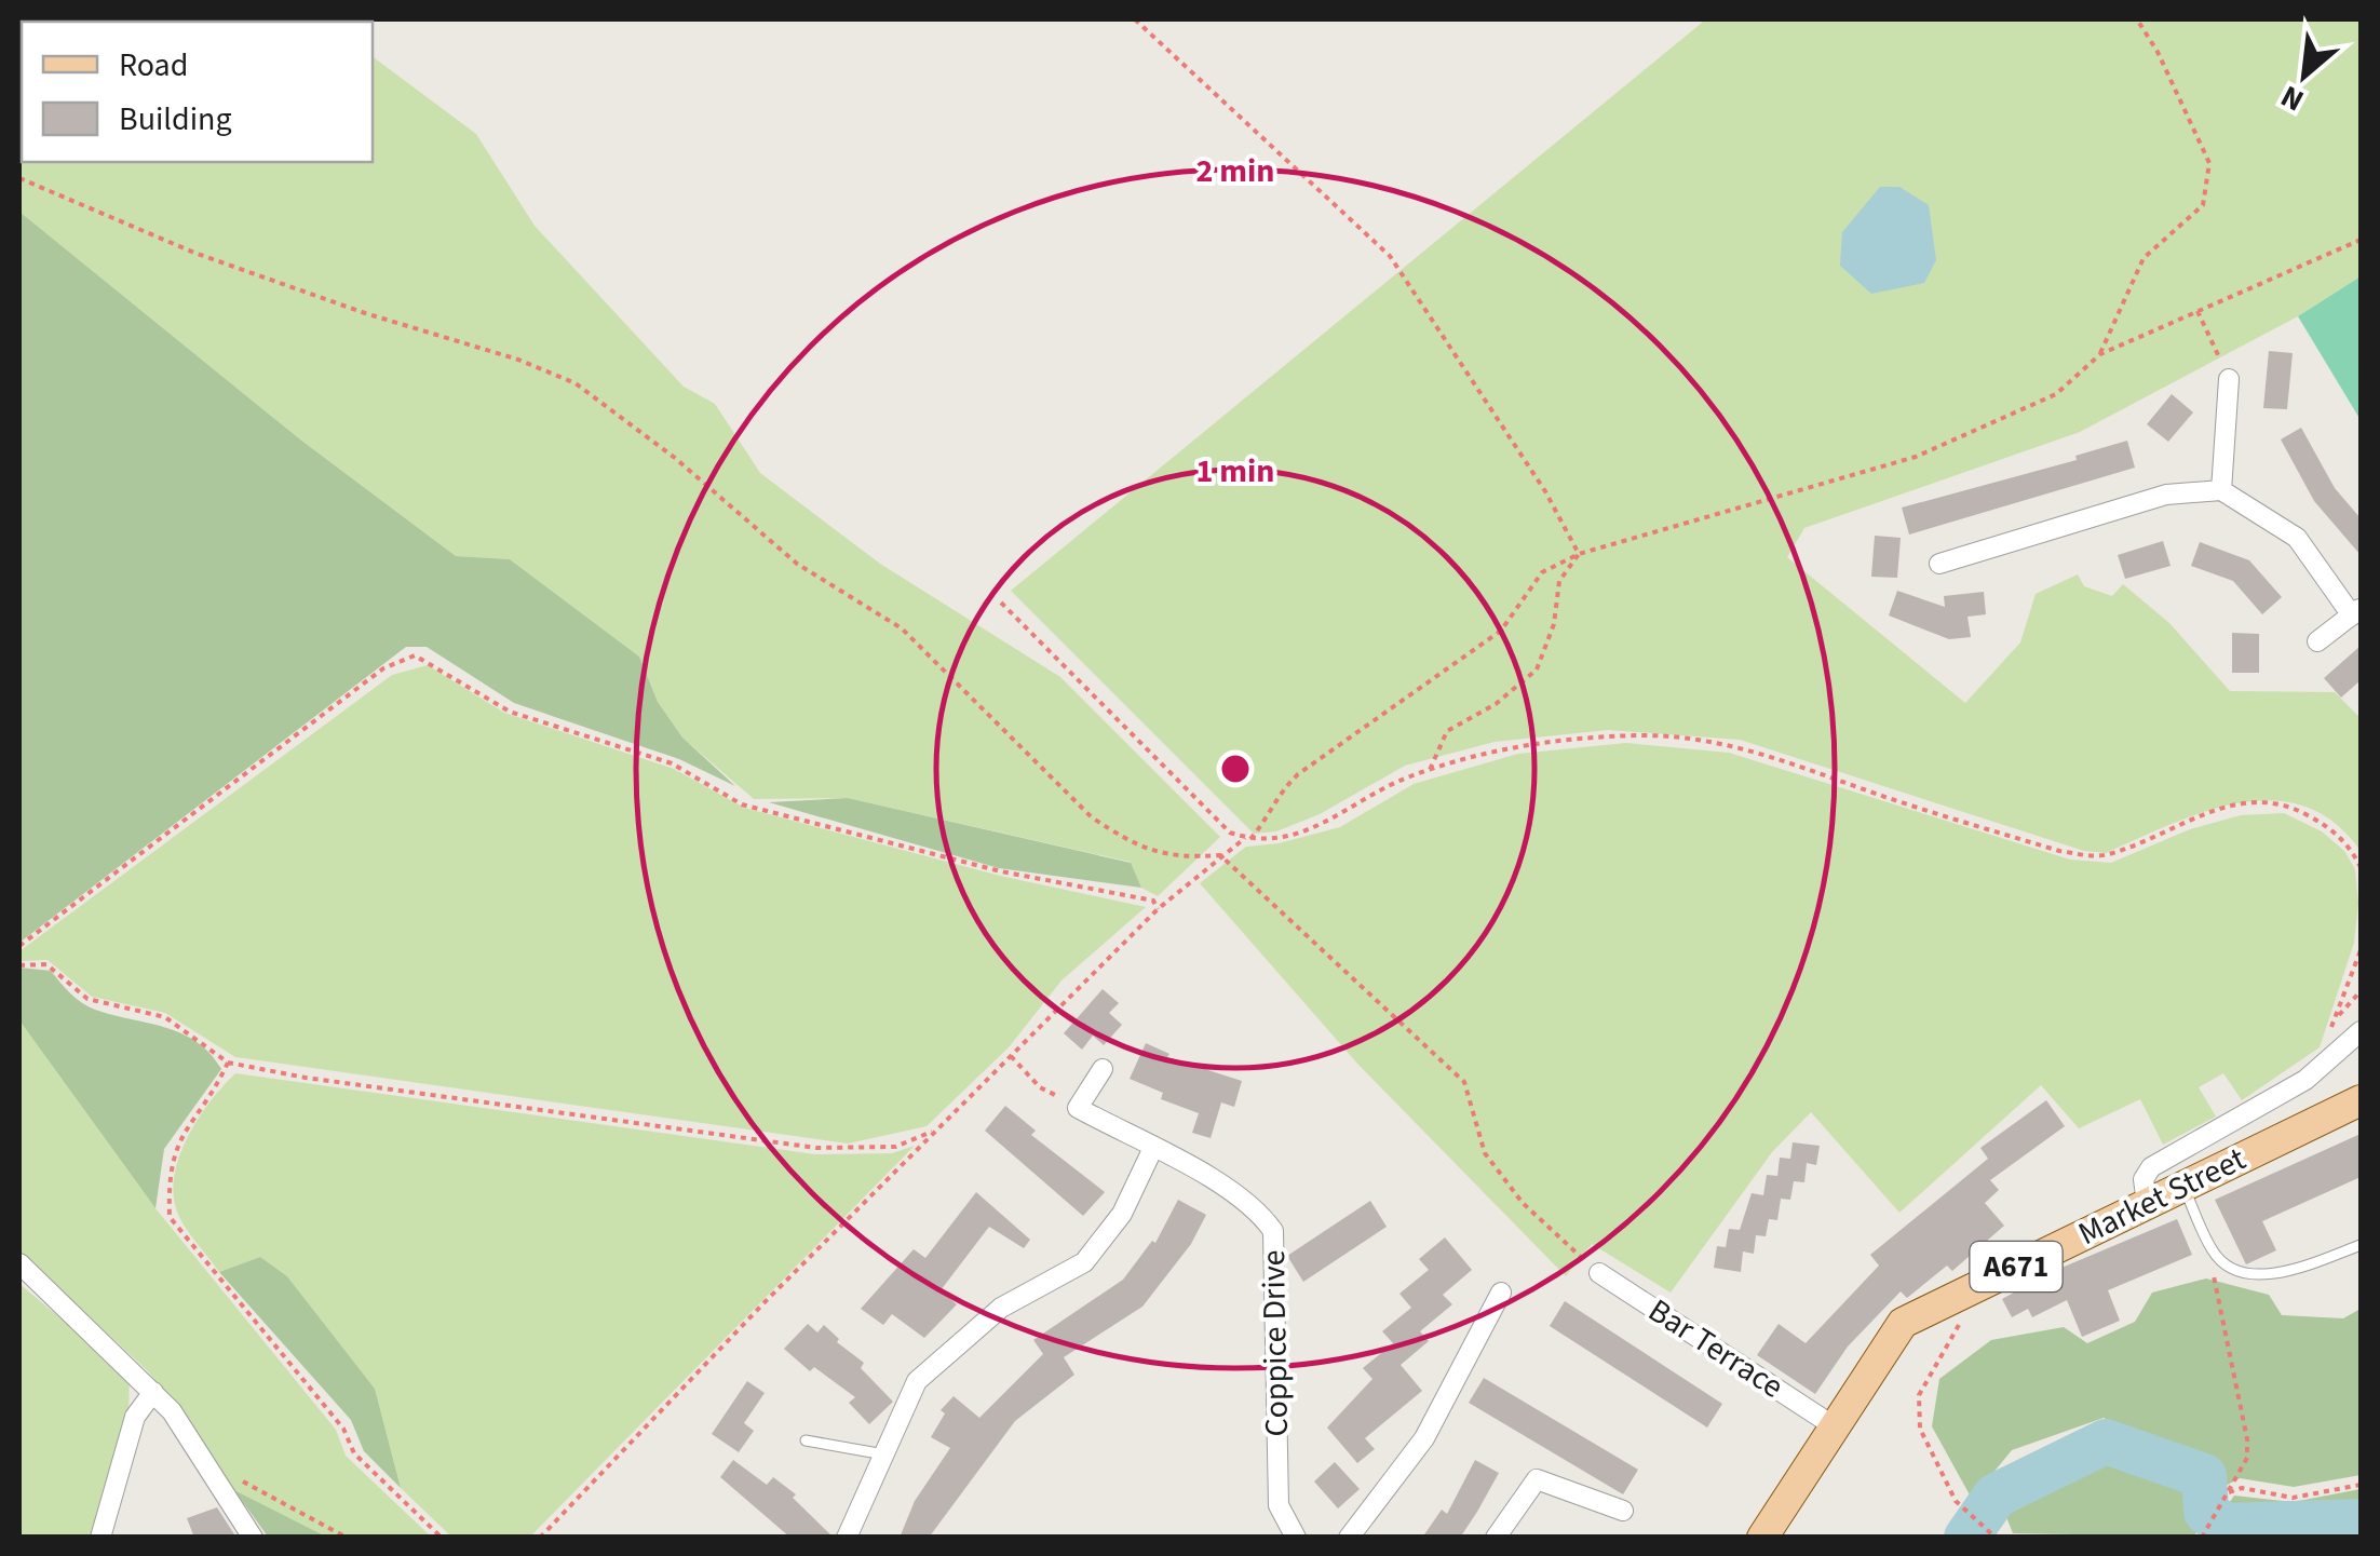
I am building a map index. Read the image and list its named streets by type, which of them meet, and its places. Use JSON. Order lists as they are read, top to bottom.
{
  "streets": {
    "main road": ["Market Street", "A671"],
    "street": ["Coppice Drive", "Bar Terrace"]
  },
  "crossings": [
    ["Market Street", "Bar Terrace"]
  ],
  "legend": ["Road", "Building"],
  "north": "bottom left",
  "rings": ["2 min", "1 min"]
}
